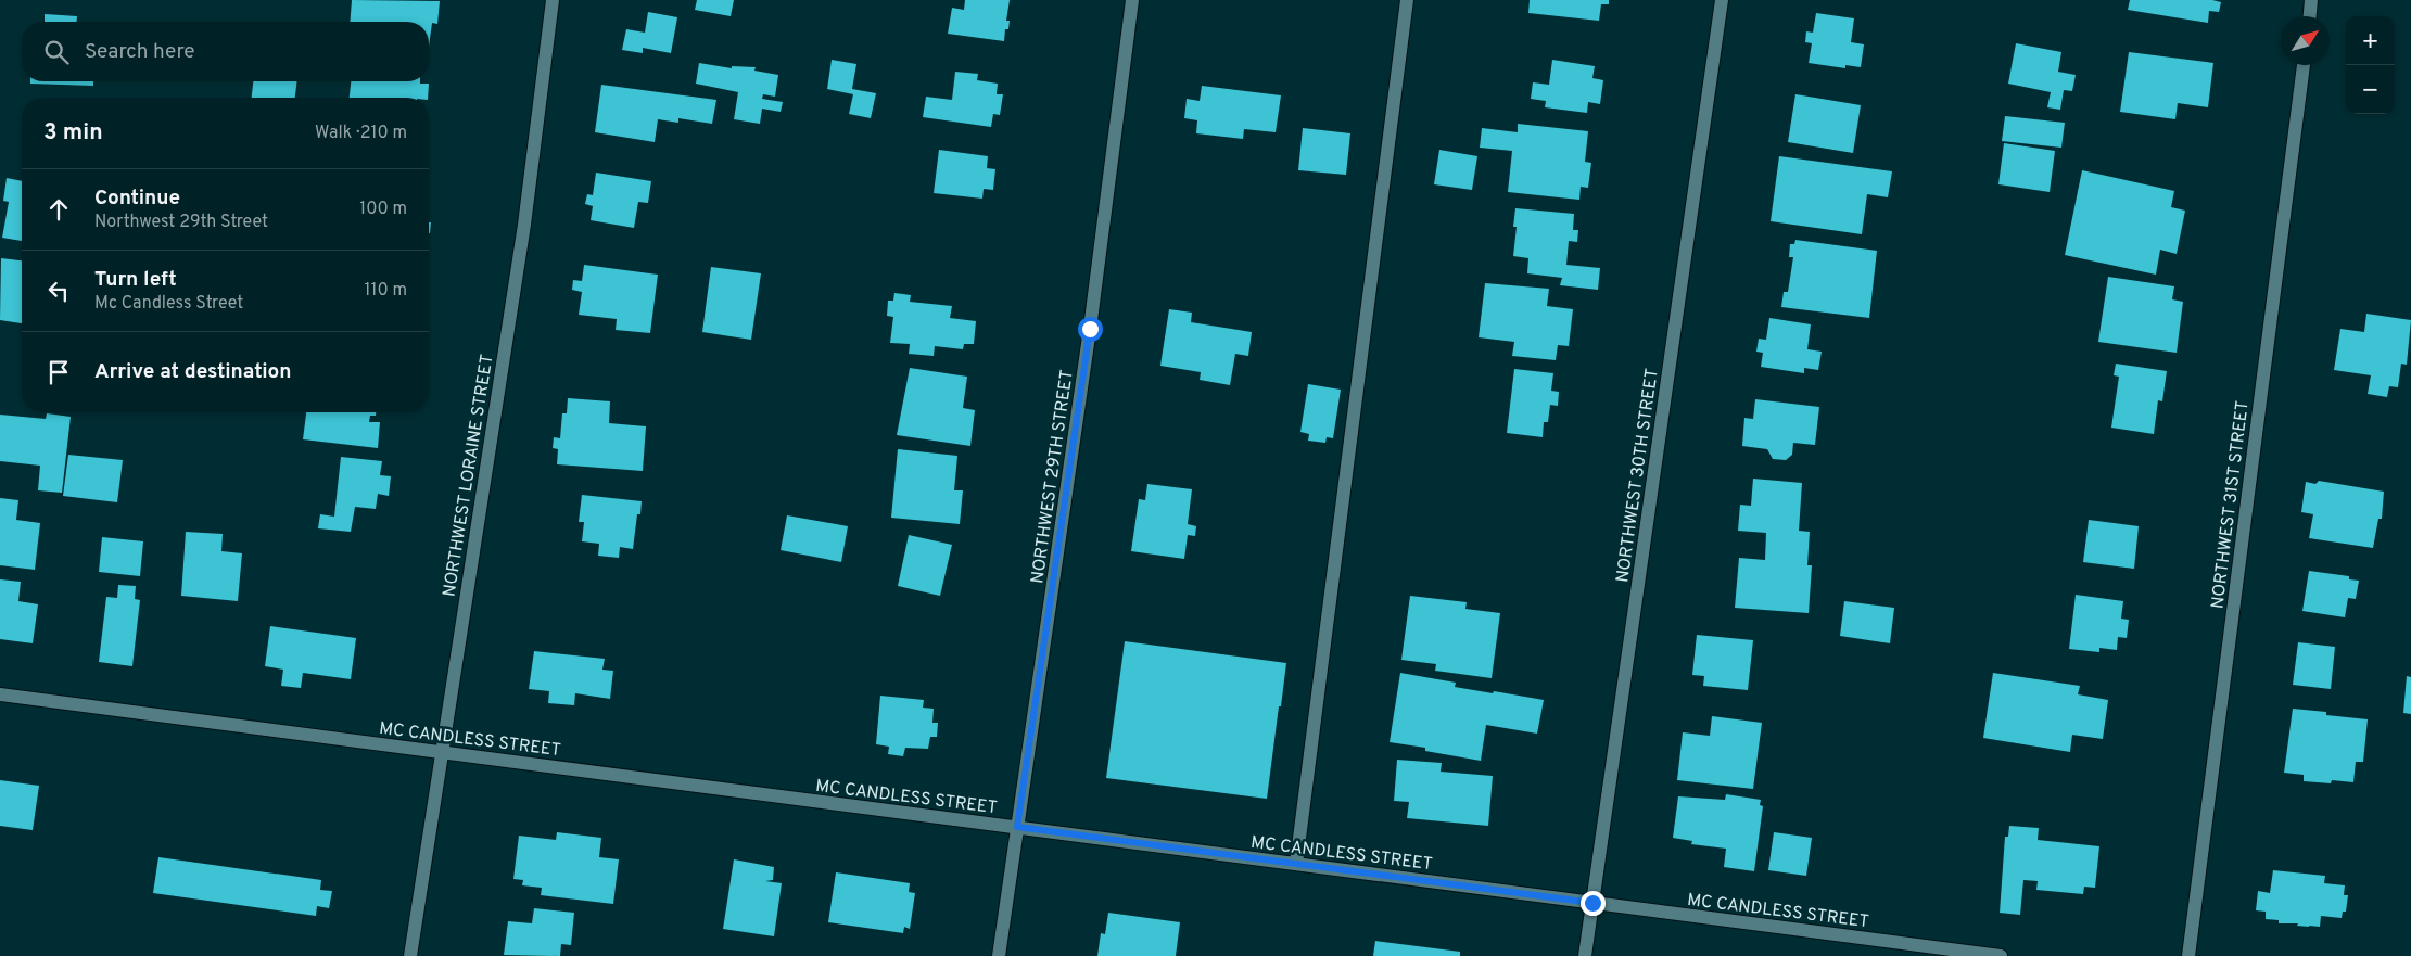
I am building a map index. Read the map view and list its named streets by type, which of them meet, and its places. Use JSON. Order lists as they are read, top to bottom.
{
  "streets": {
    "street": [
      "NORTHWEST LORAINE STREET",
      "NORTHWEST 30TH STREET",
      "NORTHWEST 29TH STREET",
      "NORTHWEST 31ST STREET",
      "MC CANDLESS STREET"
    ]
  },
  "crossings": [
    ["NORTHWEST LORAINE STREET", "MC CANDLESS STREET"],
    ["NORTHWEST 30TH STREET", "MC CANDLESS STREET"],
    ["NORTHWEST 29TH STREET", "MC CANDLESS STREET"]
  ],
  "north": "top right",
  "page": {
    "map_buttons": ["+", "−"],
    "search": "Search here",
    "heading": ["3 min", "Walk · 210 m"],
    "list": [
      ["Continue", "Northwest 29th Street", "100 m"],
      ["Turn left", "Mc Candless Street", "110 m"],
      "Arrive at destination"
    ]
  }
}
